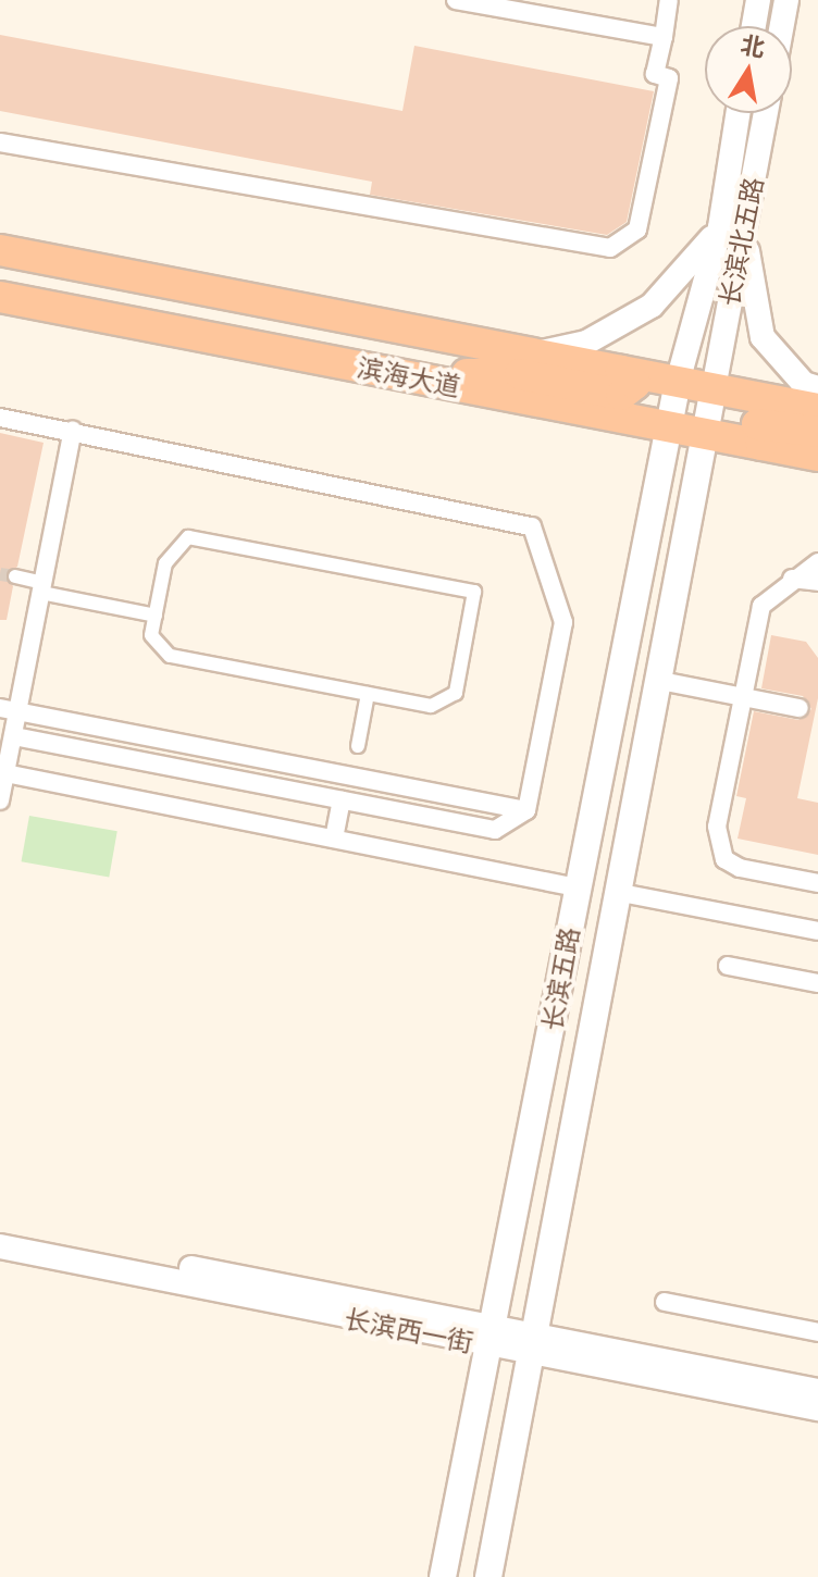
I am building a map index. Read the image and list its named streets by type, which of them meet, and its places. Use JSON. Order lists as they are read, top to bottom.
{
  "streets": {
    "highway": ["滨海大道"],
    "main road": ["长滨五路"],
    "street": ["长滨北五路", "长滨西一街"]
  },
  "crossings": [
    ["长滨北五路", "滨海大道"],
    ["长滨北五路", "长滨五路"],
    ["滨海大道", "长滨五路"],
    ["长滨五路", "长滨西一街"]
  ],
  "north": "top"
}
